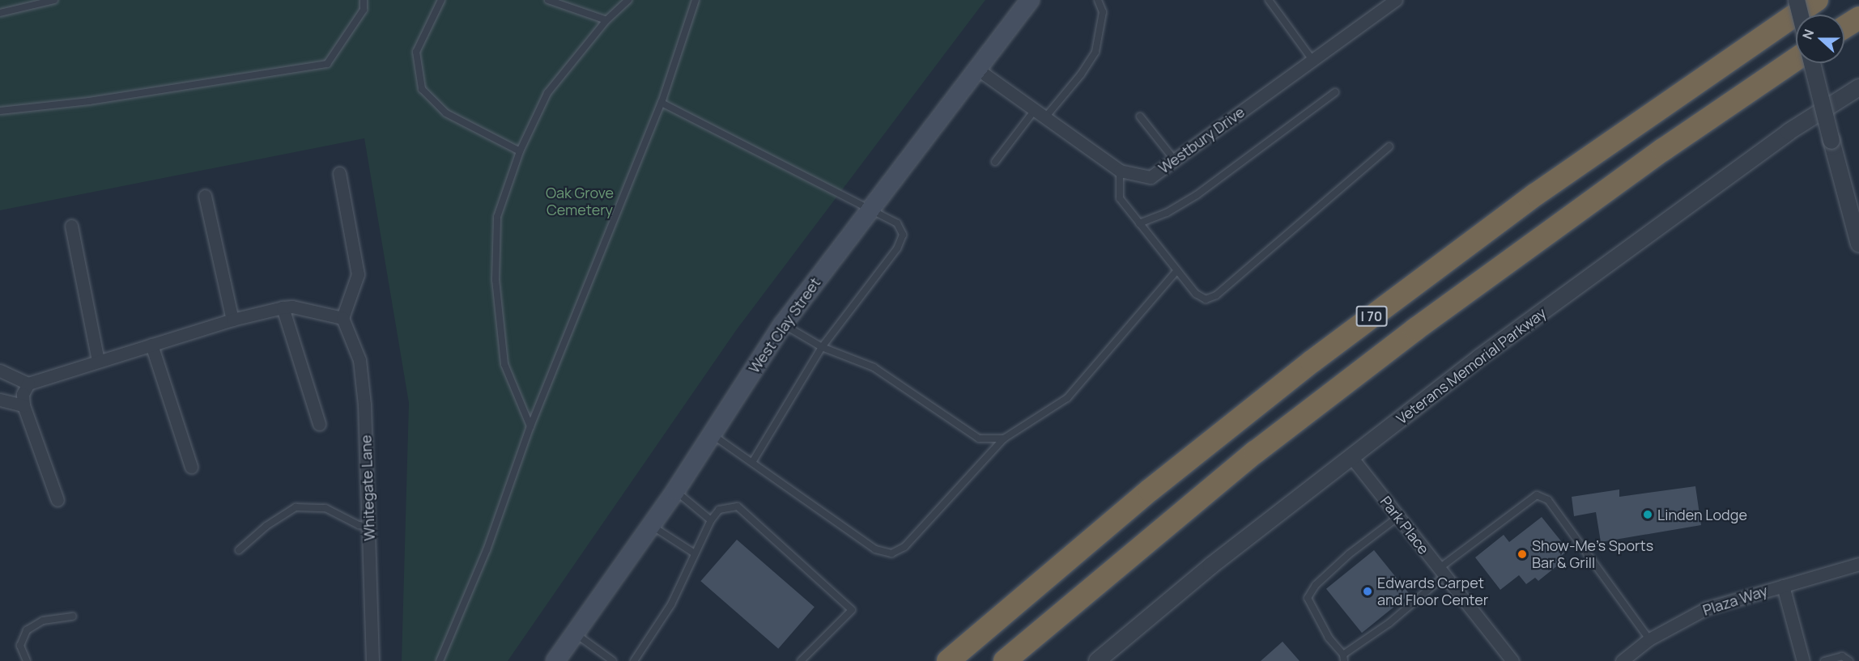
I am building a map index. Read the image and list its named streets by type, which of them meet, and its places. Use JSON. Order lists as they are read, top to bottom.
{
  "streets": {
    "highway": ["I 70"],
    "main road": ["West Clay Street"],
    "street": [
      "Westbury Drive",
      "Veterans Memorial Parkway",
      "Whitegate Lane",
      "Park Place",
      "Plaza Way"
    ]
  },
  "crossings": [
    ["Westbury Drive", "West Clay Street"],
    ["Veterans Memorial Parkway", "Park Place"]
  ],
  "parks": ["Oak Grove Cemetery"],
  "places": ["Linden Lodge", "Show-Me's Sports Bar & Grill", "Edwards Carpet and Floor Center"],
  "north": "left"
}
